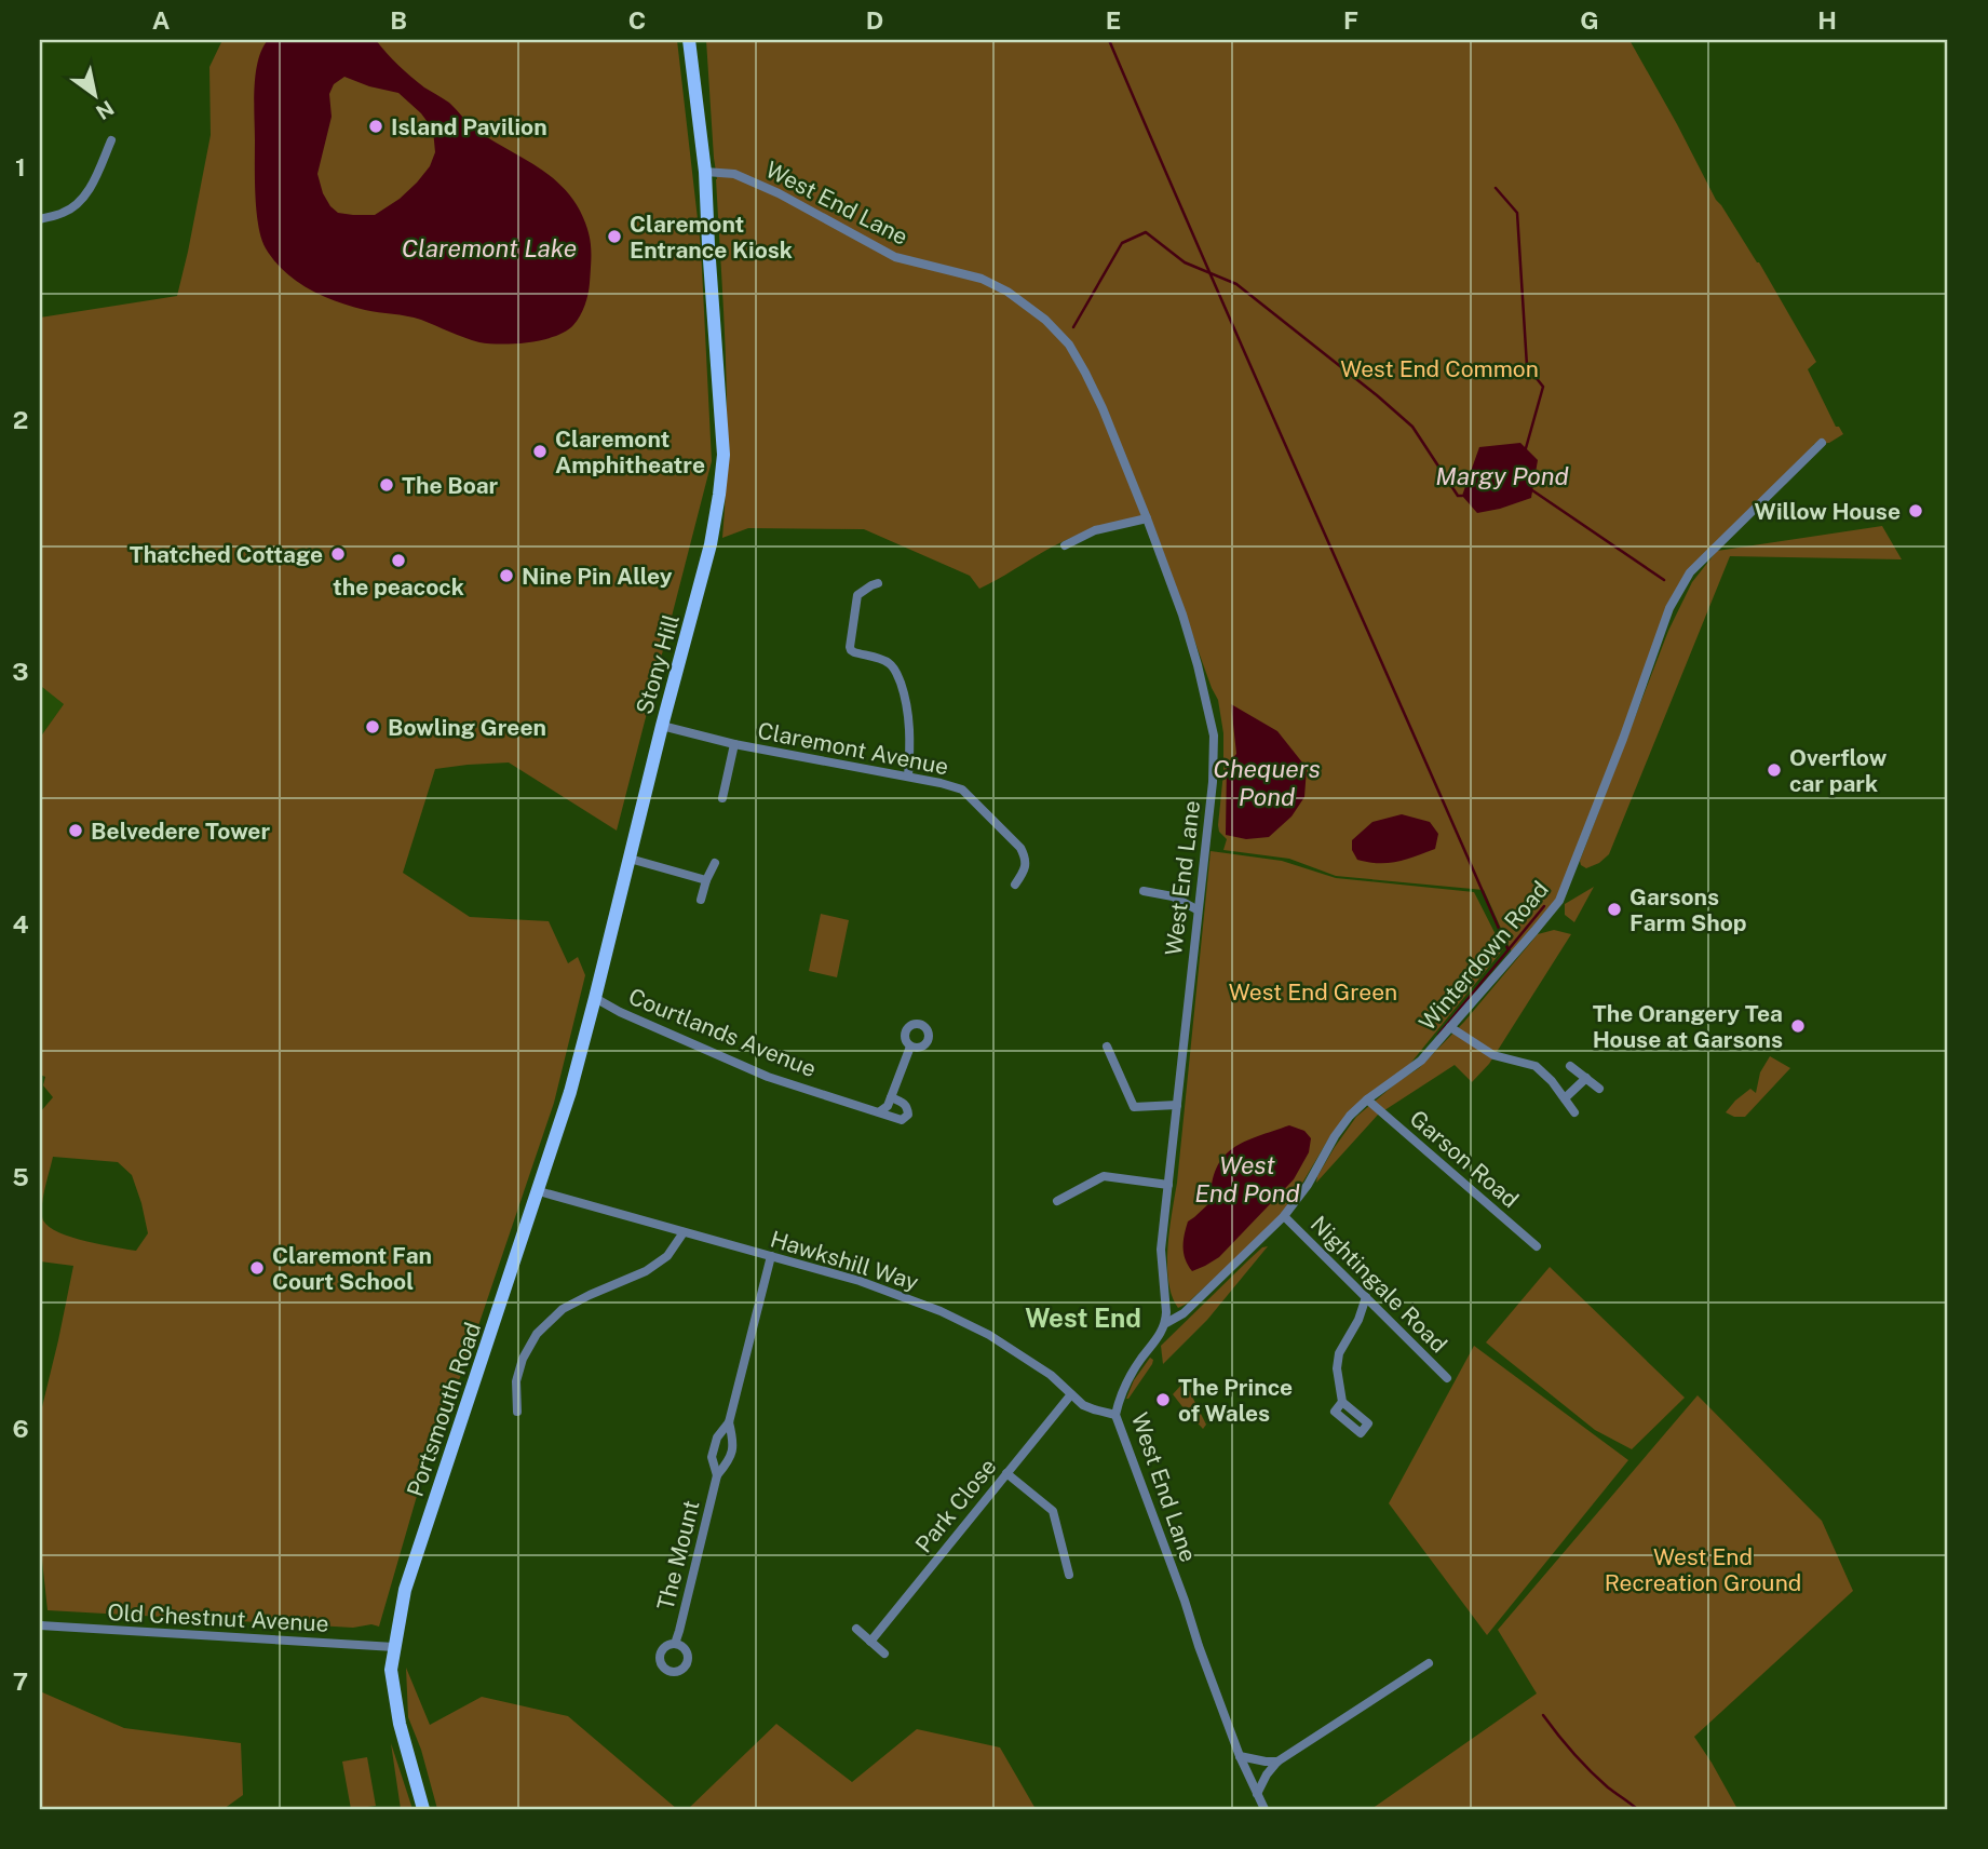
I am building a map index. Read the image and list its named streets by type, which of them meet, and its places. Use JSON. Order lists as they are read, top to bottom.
{
  "streets": {
    "main road": ["Stony Hill", "Portsmouth Road"],
    "street": [
      "West End Lane",
      "Claremont Avenue",
      "Winterdown Road",
      "Courtlands Avenue",
      "Garson Road",
      "Hawkshill Way",
      "Nightingale Road",
      "Park Close",
      "The Mount",
      "Old Chestnut Avenue"
    ]
  },
  "crossings": [
    ["West End Lane", "Stony Hill"],
    ["West End Lane", "Winterdown Road"],
    ["West End Lane", "Hawkshill Way"],
    ["Stony Hill", "Claremont Avenue"],
    ["Stony Hill", "Courtlands Avenue"],
    ["Stony Hill", "Portsmouth Road"],
    ["Winterdown Road", "Garson Road"],
    ["Winterdown Road", "Nightingale Road"],
    ["Hawkshill Way", "Portsmouth Road"],
    ["Hawkshill Way", "Park Close"],
    ["Hawkshill Way", "The Mount"],
    ["Portsmouth Road", "Old Chestnut Avenue"]
  ],
  "districts": ["West End"],
  "water": [
    "Claremont Lake",
    "Margy Pond",
    "Chequers Pond",
    "West End Pond"
  ],
  "parks": ["West End Common", "West End Green", "West End Recreation Ground"],
  "places": [
    "Island Pavilion",
    "Claremont Entrance Kiosk",
    "Claremont Amphitheatre",
    "The Boar",
    "Willow House",
    "Thatched Cottage",
    "the peacock",
    "Nine Pin Alley",
    "Bowling Green",
    "Overflow car park",
    "Belvedere Tower",
    "Garsons Farm Shop",
    "The Orangery Tea House at Garsons",
    "Claremont Fan Court School",
    "The Prince of Wales"
  ],
  "north": "bottom right",
  "grid": {
    "columns": [
      "A",
      "B",
      "C",
      "D",
      "E",
      "F",
      "G",
      "H"
    ],
    "rows": [
      "1",
      "2",
      "3",
      "4",
      "5",
      "6",
      "7"
    ]
  }
}
